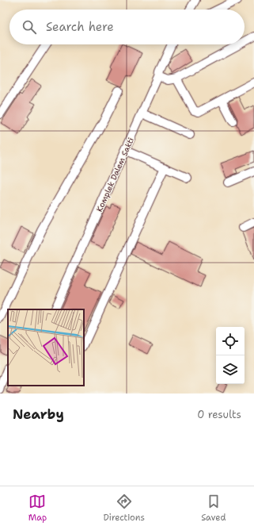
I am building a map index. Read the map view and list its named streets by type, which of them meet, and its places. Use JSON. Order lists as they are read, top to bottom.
{
  "streets": {
    "street": ["Komplek Dalem Sakti"]
  },
  "page": {
    "search": "Search here",
    "heading": ["Nearby", "0 results"],
    "nav": ["Map", "Directions", "Saved"]
  }
}
